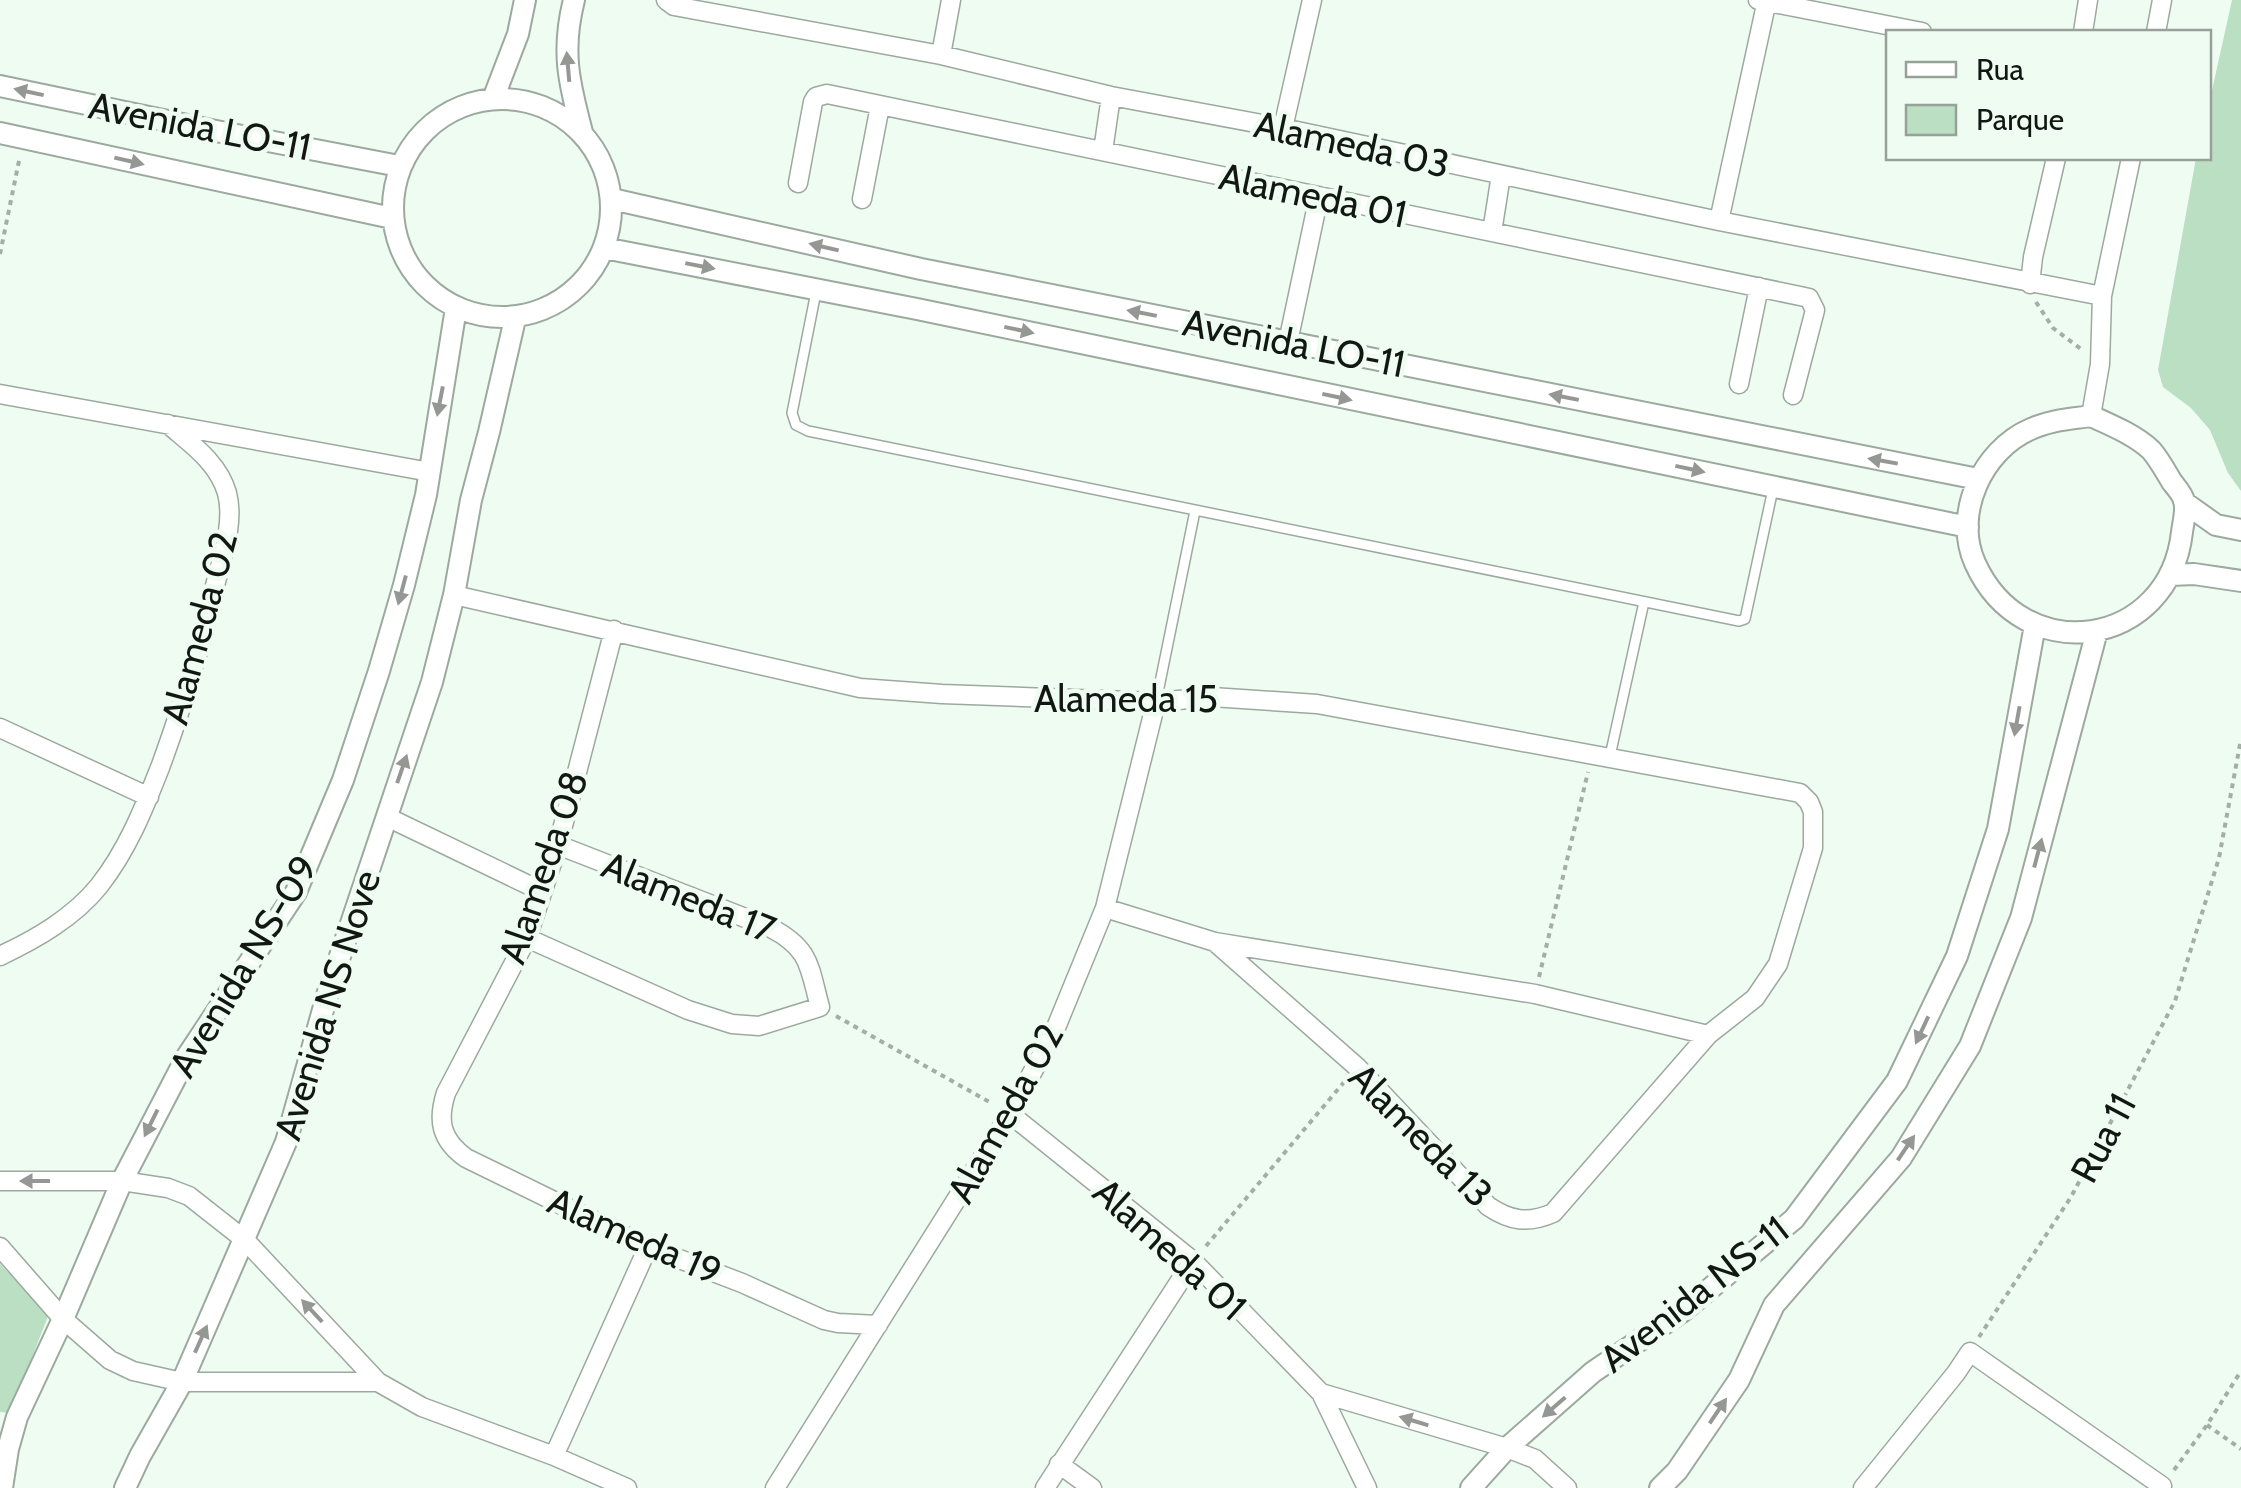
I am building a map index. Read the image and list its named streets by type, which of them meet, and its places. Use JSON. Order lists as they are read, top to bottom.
{
  "streets": {
    "street": [
      "Avenida LO-11",
      "Alameda 03",
      "Alameda 01",
      "Alameda 02",
      "Alameda 15",
      "Alameda 08",
      "Alameda 17",
      "Avenida NS-09",
      "Avenida NS Nove",
      "Alameda 13",
      "Alameda 19",
      "Avenida NS-11"
    ],
    "path": ["Rua 11"]
  },
  "crossings": [
    ["Avenida LO-11", "Avenida NS-09"],
    ["Avenida LO-11", "Avenida NS Nove"],
    ["Avenida LO-11", "Avenida NS-11"],
    ["Alameda 01", "Alameda 02"],
    ["Alameda 02", "Alameda 15"],
    ["Alameda 02", "Alameda 13"],
    ["Alameda 02", "Alameda 19"],
    ["Alameda 15", "Alameda 08"],
    ["Alameda 15", "Avenida NS Nove"],
    ["Alameda 15", "Alameda 13"],
    ["Alameda 08", "Alameda 17"],
    ["Alameda 08", "Alameda 19"],
    ["Alameda 17", "Avenida NS Nove"],
    ["Avenida NS-09", "Avenida NS Nove"]
  ],
  "one_way": ["Avenida NS-09"],
  "legend": ["Rua", "Parque"]
}
